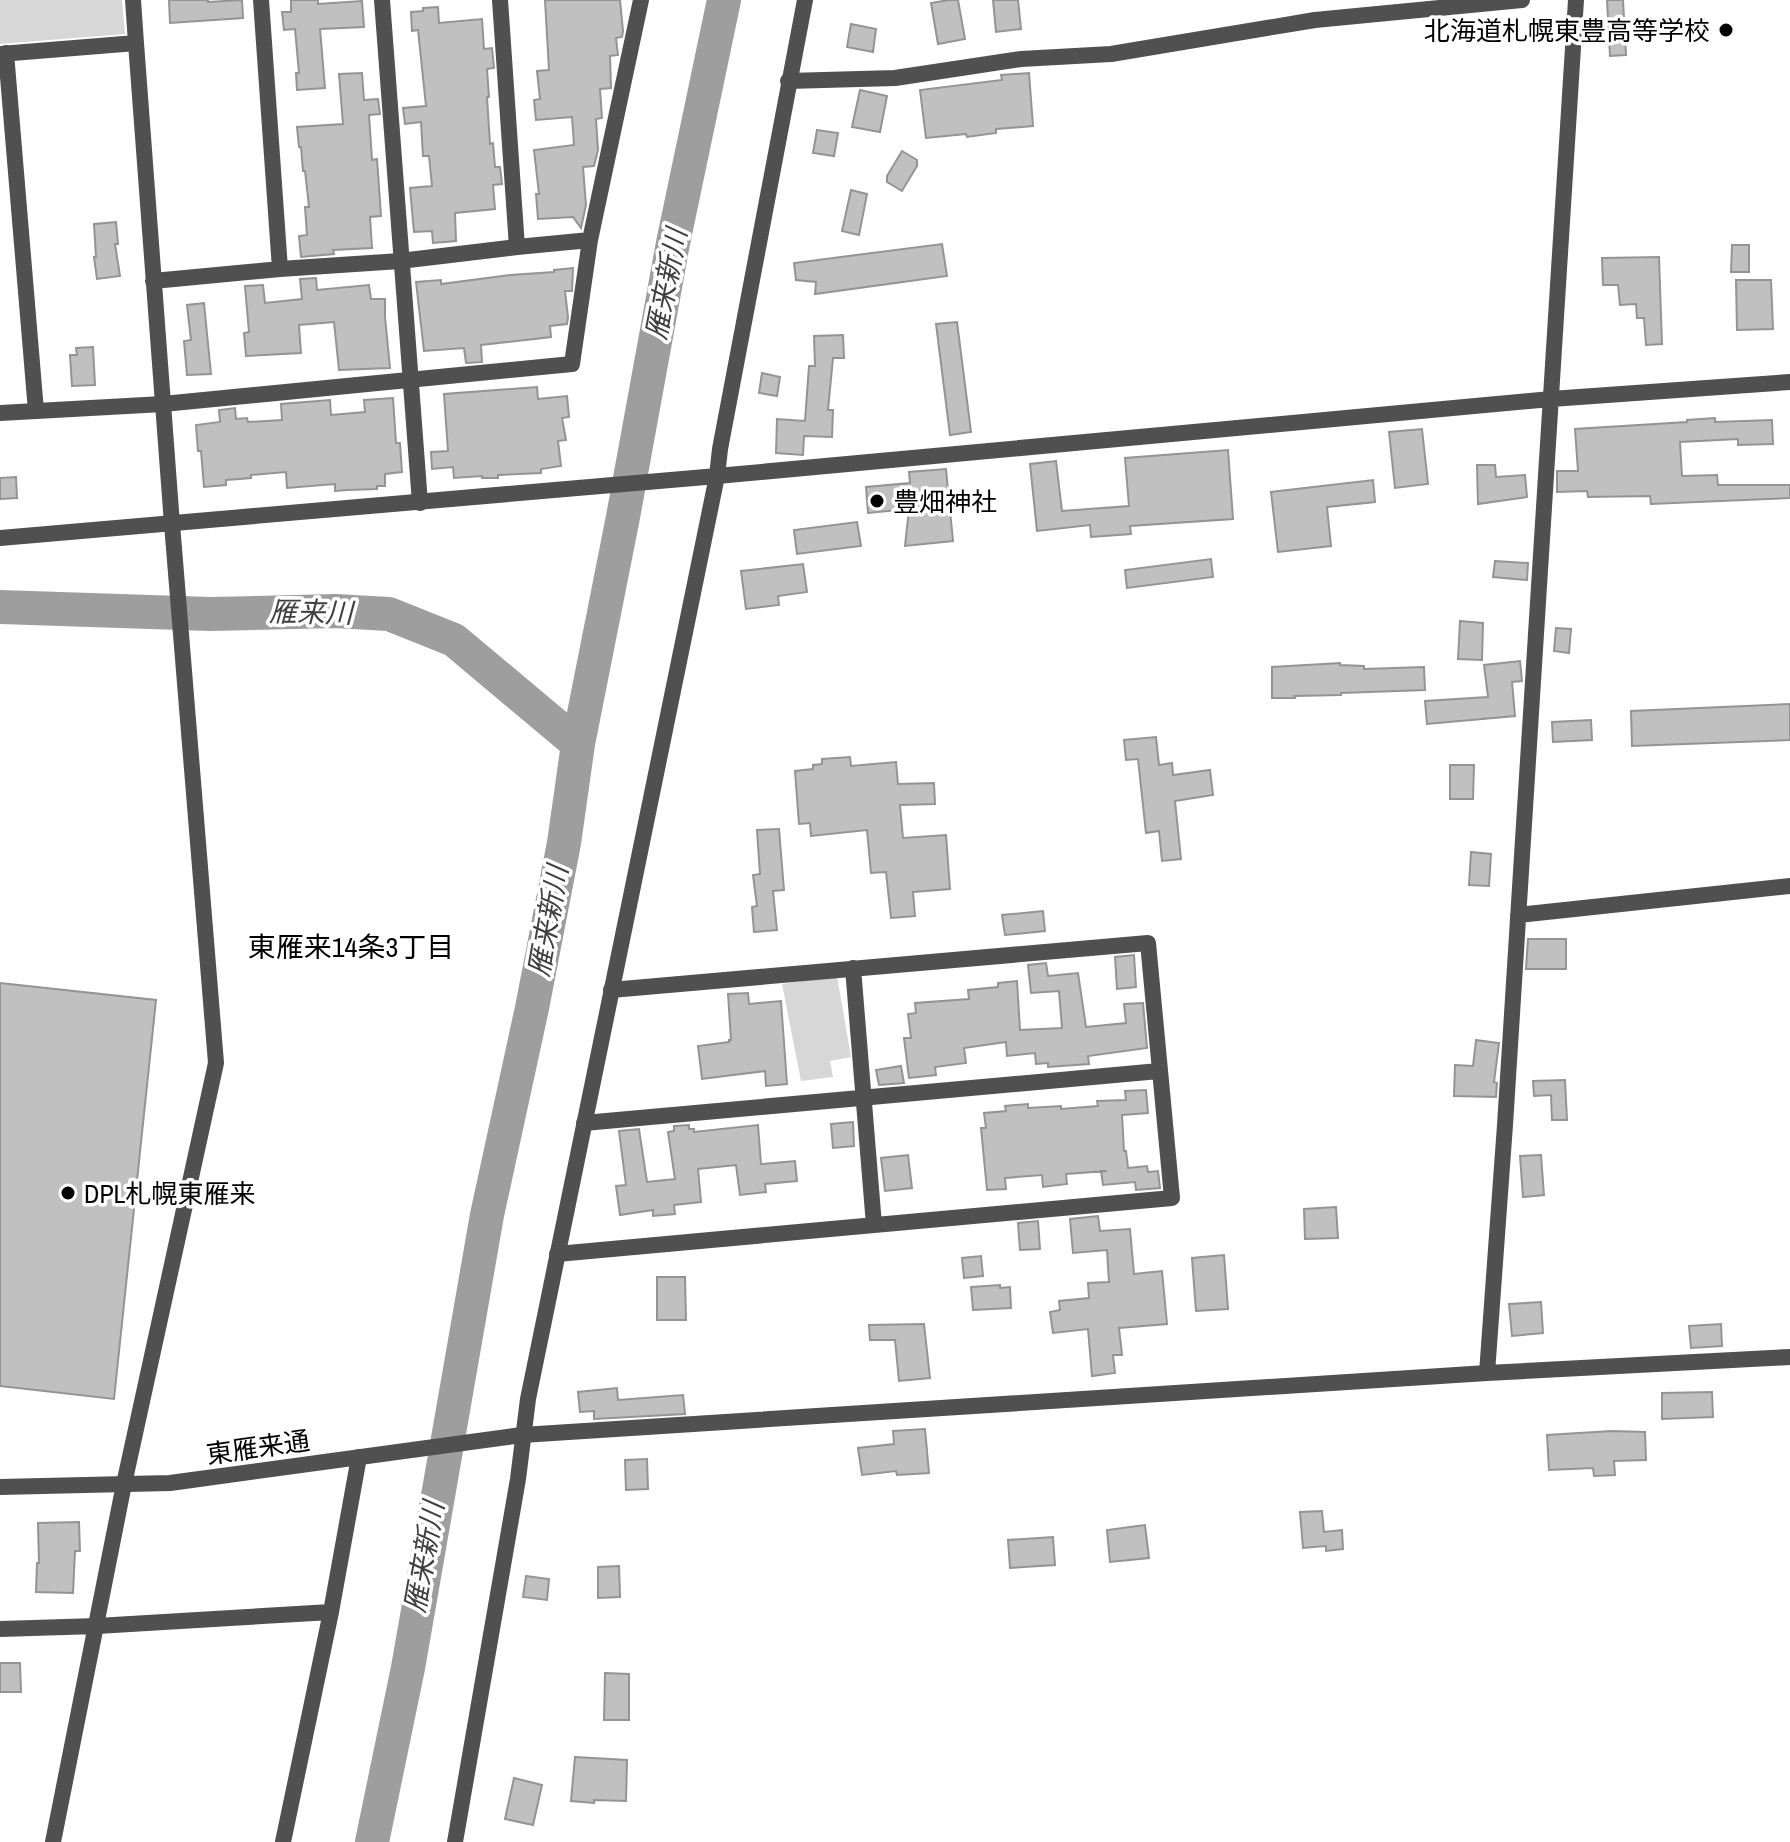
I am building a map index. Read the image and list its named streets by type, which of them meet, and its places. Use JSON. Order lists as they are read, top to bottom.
{
  "streets": {
    "street": ["東雁来通"]
  },
  "districts": ["東雁来14条3丁目"],
  "water": ["雁来新川", "雁来川"],
  "places": ["北海道札幌東豊高等学校", "豊畑神社", "DPL札幌東雁来"]
}
